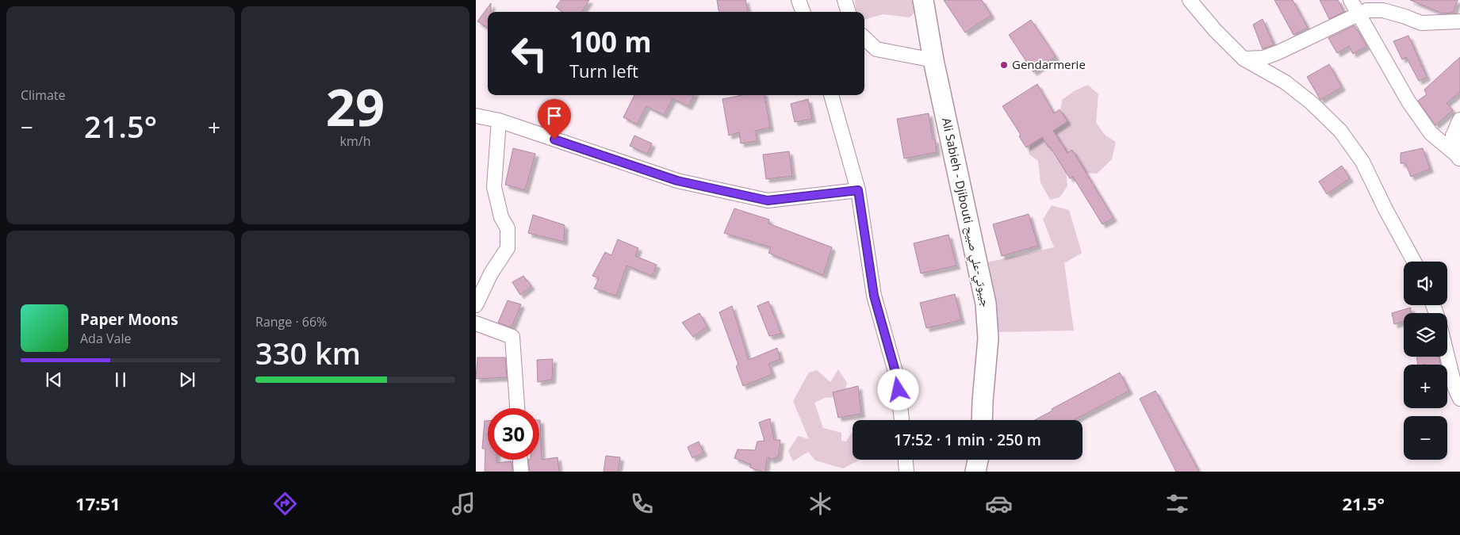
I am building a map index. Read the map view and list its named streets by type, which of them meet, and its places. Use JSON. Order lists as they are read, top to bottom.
{
  "streets": {
    "main road": ["Ali Sabieh - Djibouti جيبوتي-علي صبيح"]
  },
  "places": ["Gendarmerie"],
  "page": {
    "tile": [
      "Climate",
      ["29", "km/h"],
      ["Range · 66%", "330 km"]
    ],
    "turn": ["100 m", "Turn left"],
    "heat": ["−", "21.5°", "+"],
    "map_buttons": ["+", "−"],
    "song": ["Paper Moons", "Ada Vale"],
    "limit": "30",
    "trip": "17:52 · 1 min · 250 m",
    "tabs": ["17:51", "21.5°"]
  }
}
